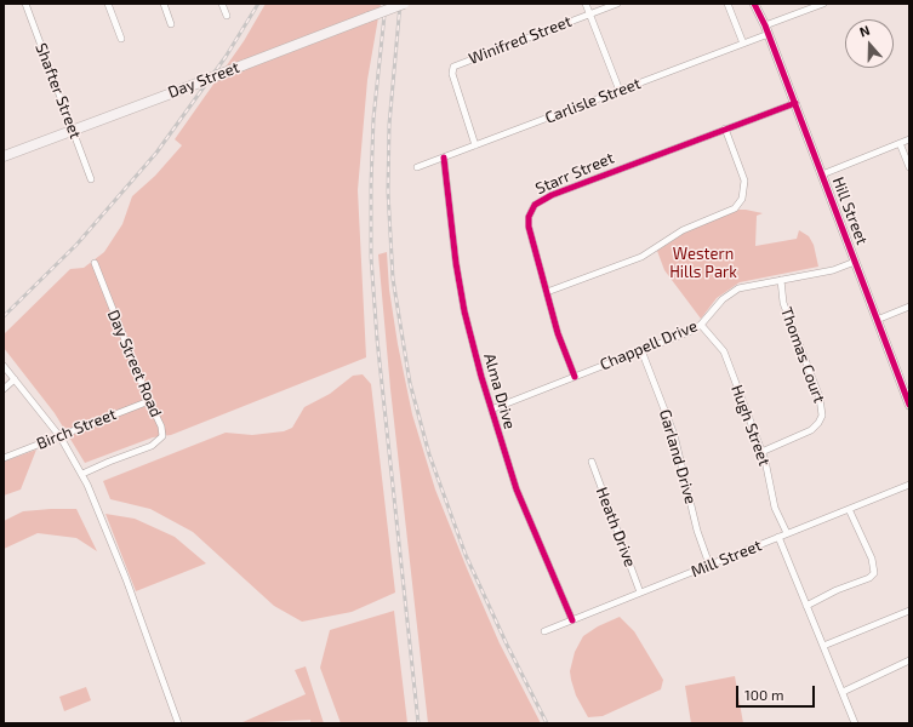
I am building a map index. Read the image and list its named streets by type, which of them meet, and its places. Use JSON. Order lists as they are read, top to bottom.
{
  "streets": {
    "main road": ["Day Street"],
    "street": [
      "Winifred Street",
      "Shafter Street",
      "Carlisle Street",
      "Starr Street",
      "Hill Street",
      "Chappell Drive",
      "Thomas Court",
      "Day Street Road",
      "Alma Drive",
      "Hugh Street",
      "Birch Street",
      "Garland Drive",
      "Heath Drive",
      "Mill Street"
    ]
  },
  "crossings": [
    ["Winifred Street", "Carlisle Street"],
    ["Day Street", "Shafter Street"],
    ["Carlisle Street", "Hill Street"],
    ["Carlisle Street", "Alma Drive"],
    ["Starr Street", "Hill Street"],
    ["Starr Street", "Chappell Drive"],
    ["Hill Street", "Chappell Drive"],
    ["Chappell Drive", "Thomas Court"],
    ["Chappell Drive", "Alma Drive"],
    ["Chappell Drive", "Hugh Street"],
    ["Chappell Drive", "Garland Drive"],
    ["Thomas Court", "Hugh Street"],
    ["Day Street Road", "Birch Street"],
    ["Alma Drive", "Mill Street"],
    ["Hugh Street", "Mill Street"],
    ["Garland Drive", "Mill Street"],
    ["Heath Drive", "Mill Street"]
  ],
  "parks": ["Western Hills Park"],
  "scale_bar": "100 m",
  "north": "top"
}
